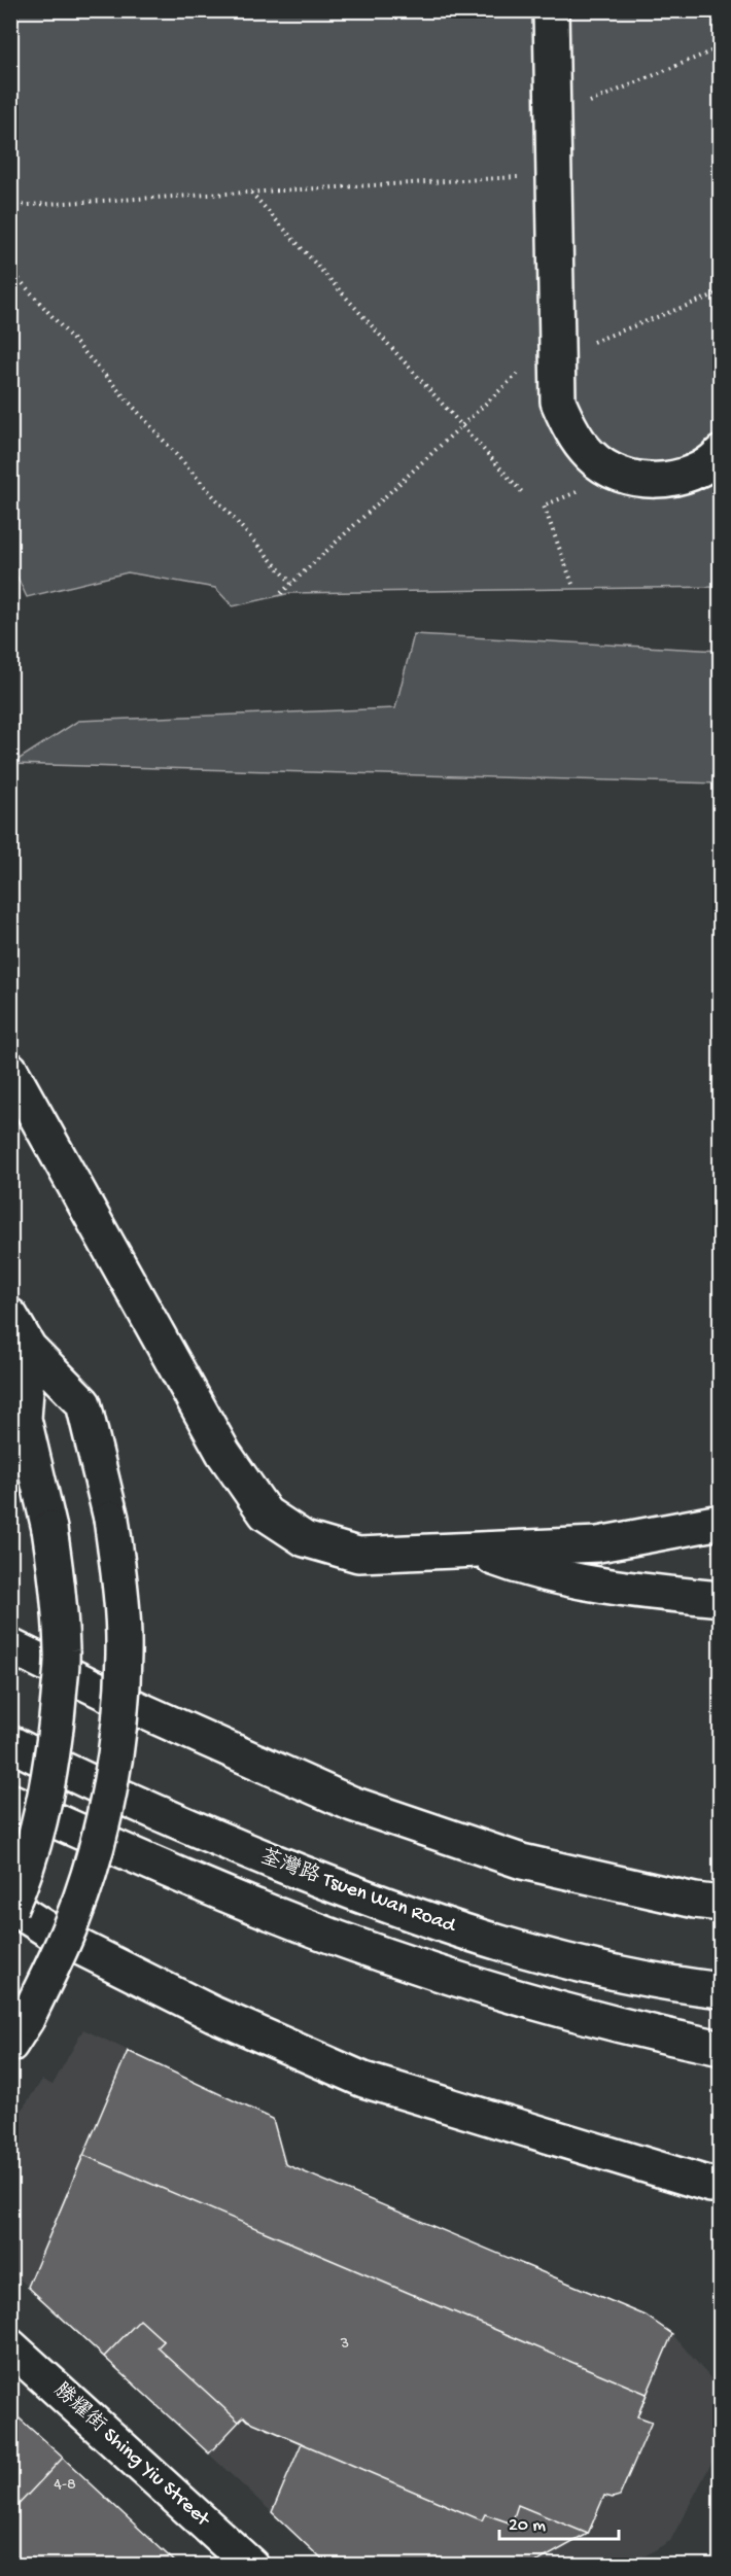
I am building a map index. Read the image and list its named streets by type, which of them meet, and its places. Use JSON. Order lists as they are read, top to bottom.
{
  "streets": {
    "main road": ["荃灣路 Tsuen Wan Road", "勝耀街 Shing Yiu Street"]
  },
  "house_numbers": ["3", "4-8"],
  "scale_bar": "20 m"
}
